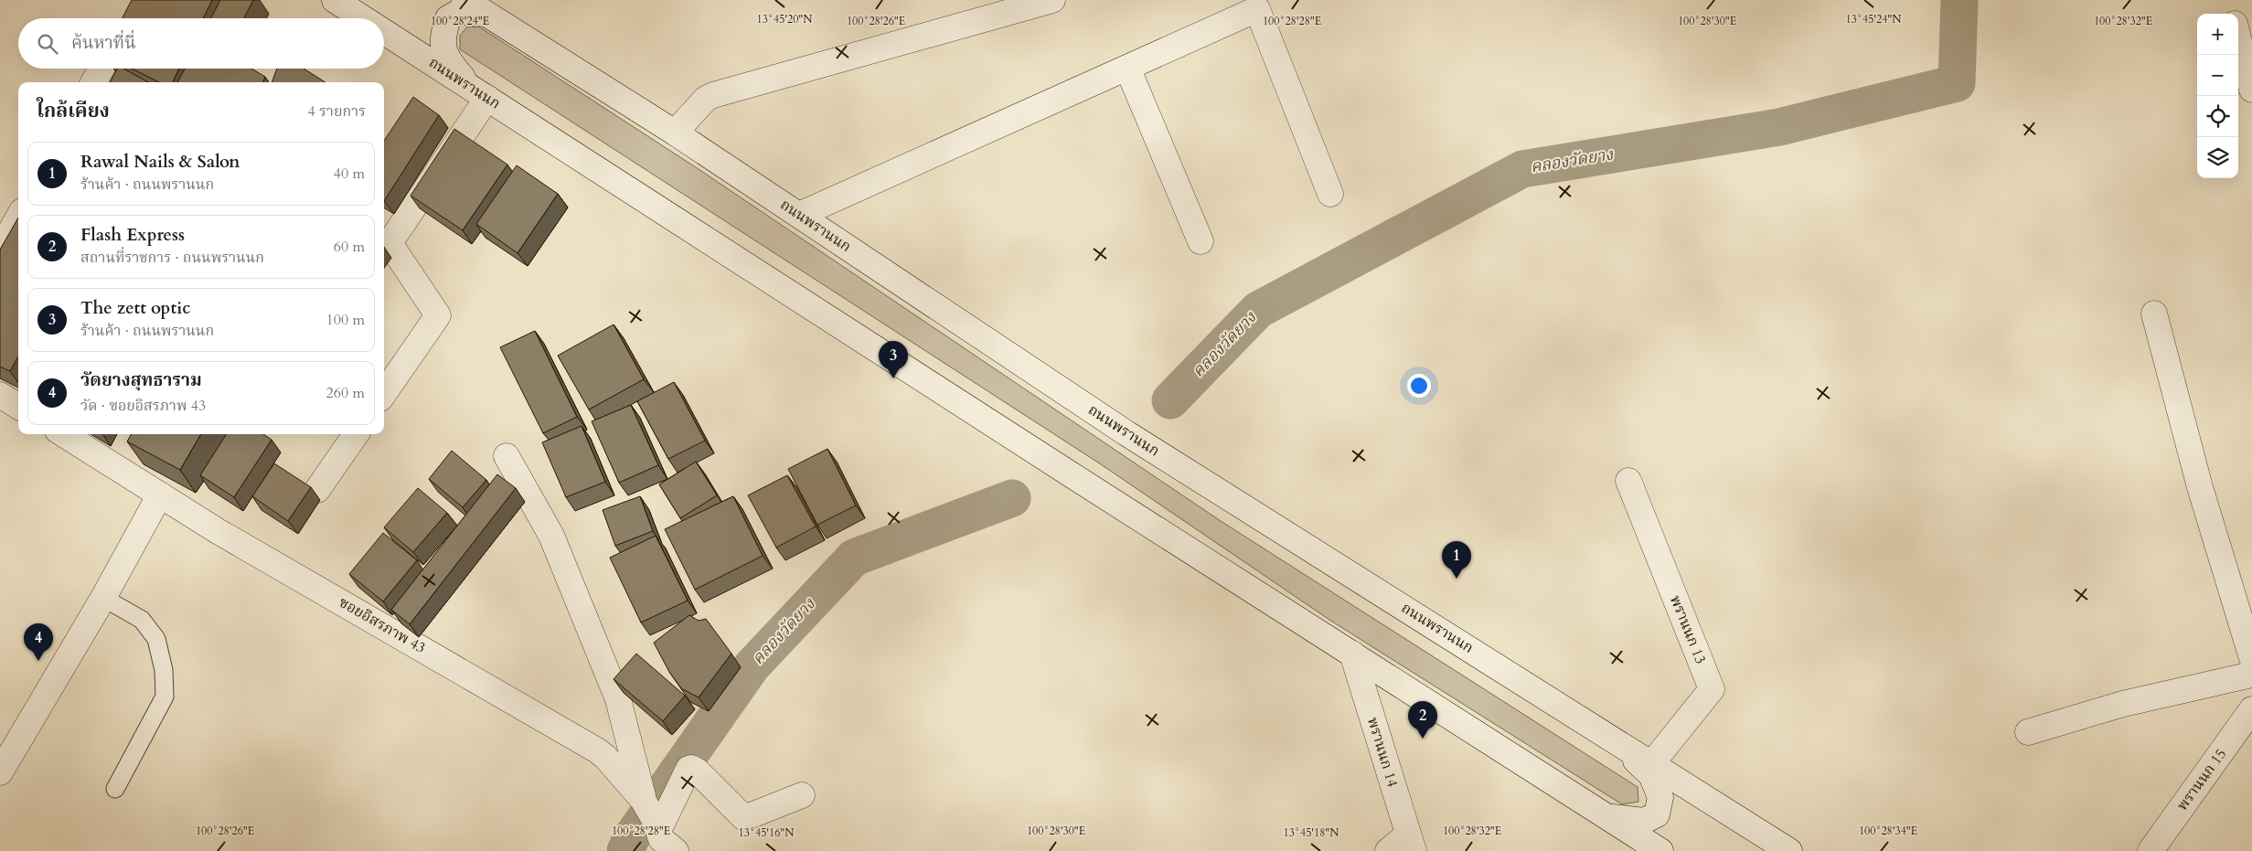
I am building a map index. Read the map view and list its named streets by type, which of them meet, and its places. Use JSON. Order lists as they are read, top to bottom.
{
  "streets": {
    "street": [
      "ถนนพรานนก",
      "ซอยอิสรภาพ 43",
      "พรานนก 13",
      "พรานนก 14",
      "พรานนก 15"
    ]
  },
  "crossings": [
    ["ถนนพรานนก", "พรานนก 13"],
    ["ถนนพรานนก", "พรานนก 14"]
  ],
  "water": ["คลองวัดยาง"],
  "page": {
    "map_buttons": ["+", "−"],
    "search": "ค้นหาที่นี่",
    "heading": ["ใกล้เคียง", "4 รายการ"],
    "list": [
      {
        "mark": "1",
        "name": "Rawal Nails & Salon",
        "note": "ร้านค้า · ถนนพรานนก",
        "value": "40 m"
      },
      {
        "mark": "2",
        "name": "Flash Express",
        "note": "สถานที่ราชการ · ถนนพรานนก",
        "value": "60 m"
      },
      {
        "mark": "3",
        "name": "The zett optic",
        "note": "ร้านค้า · ถนนพรานนก",
        "value": "100 m"
      },
      {
        "mark": "4",
        "name": "วัดยางสุทธาราม",
        "note": "วัด · ซอยอิสรภาพ 43",
        "value": "260 m"
      }
    ],
    "pins": [
      "3",
      "1",
      "4",
      "2"
    ]
  },
  "coordinates": [
    "13°45'20\"N",
    "13°45'24\"N",
    "100°28'24\"E",
    "100°28'26\"E",
    "100°28'28\"E",
    "100°28'30\"E",
    "100°28'32\"E",
    "100°28'34\"E",
    "13°45'16\"N",
    "13°45'18\"N"
  ]
}
